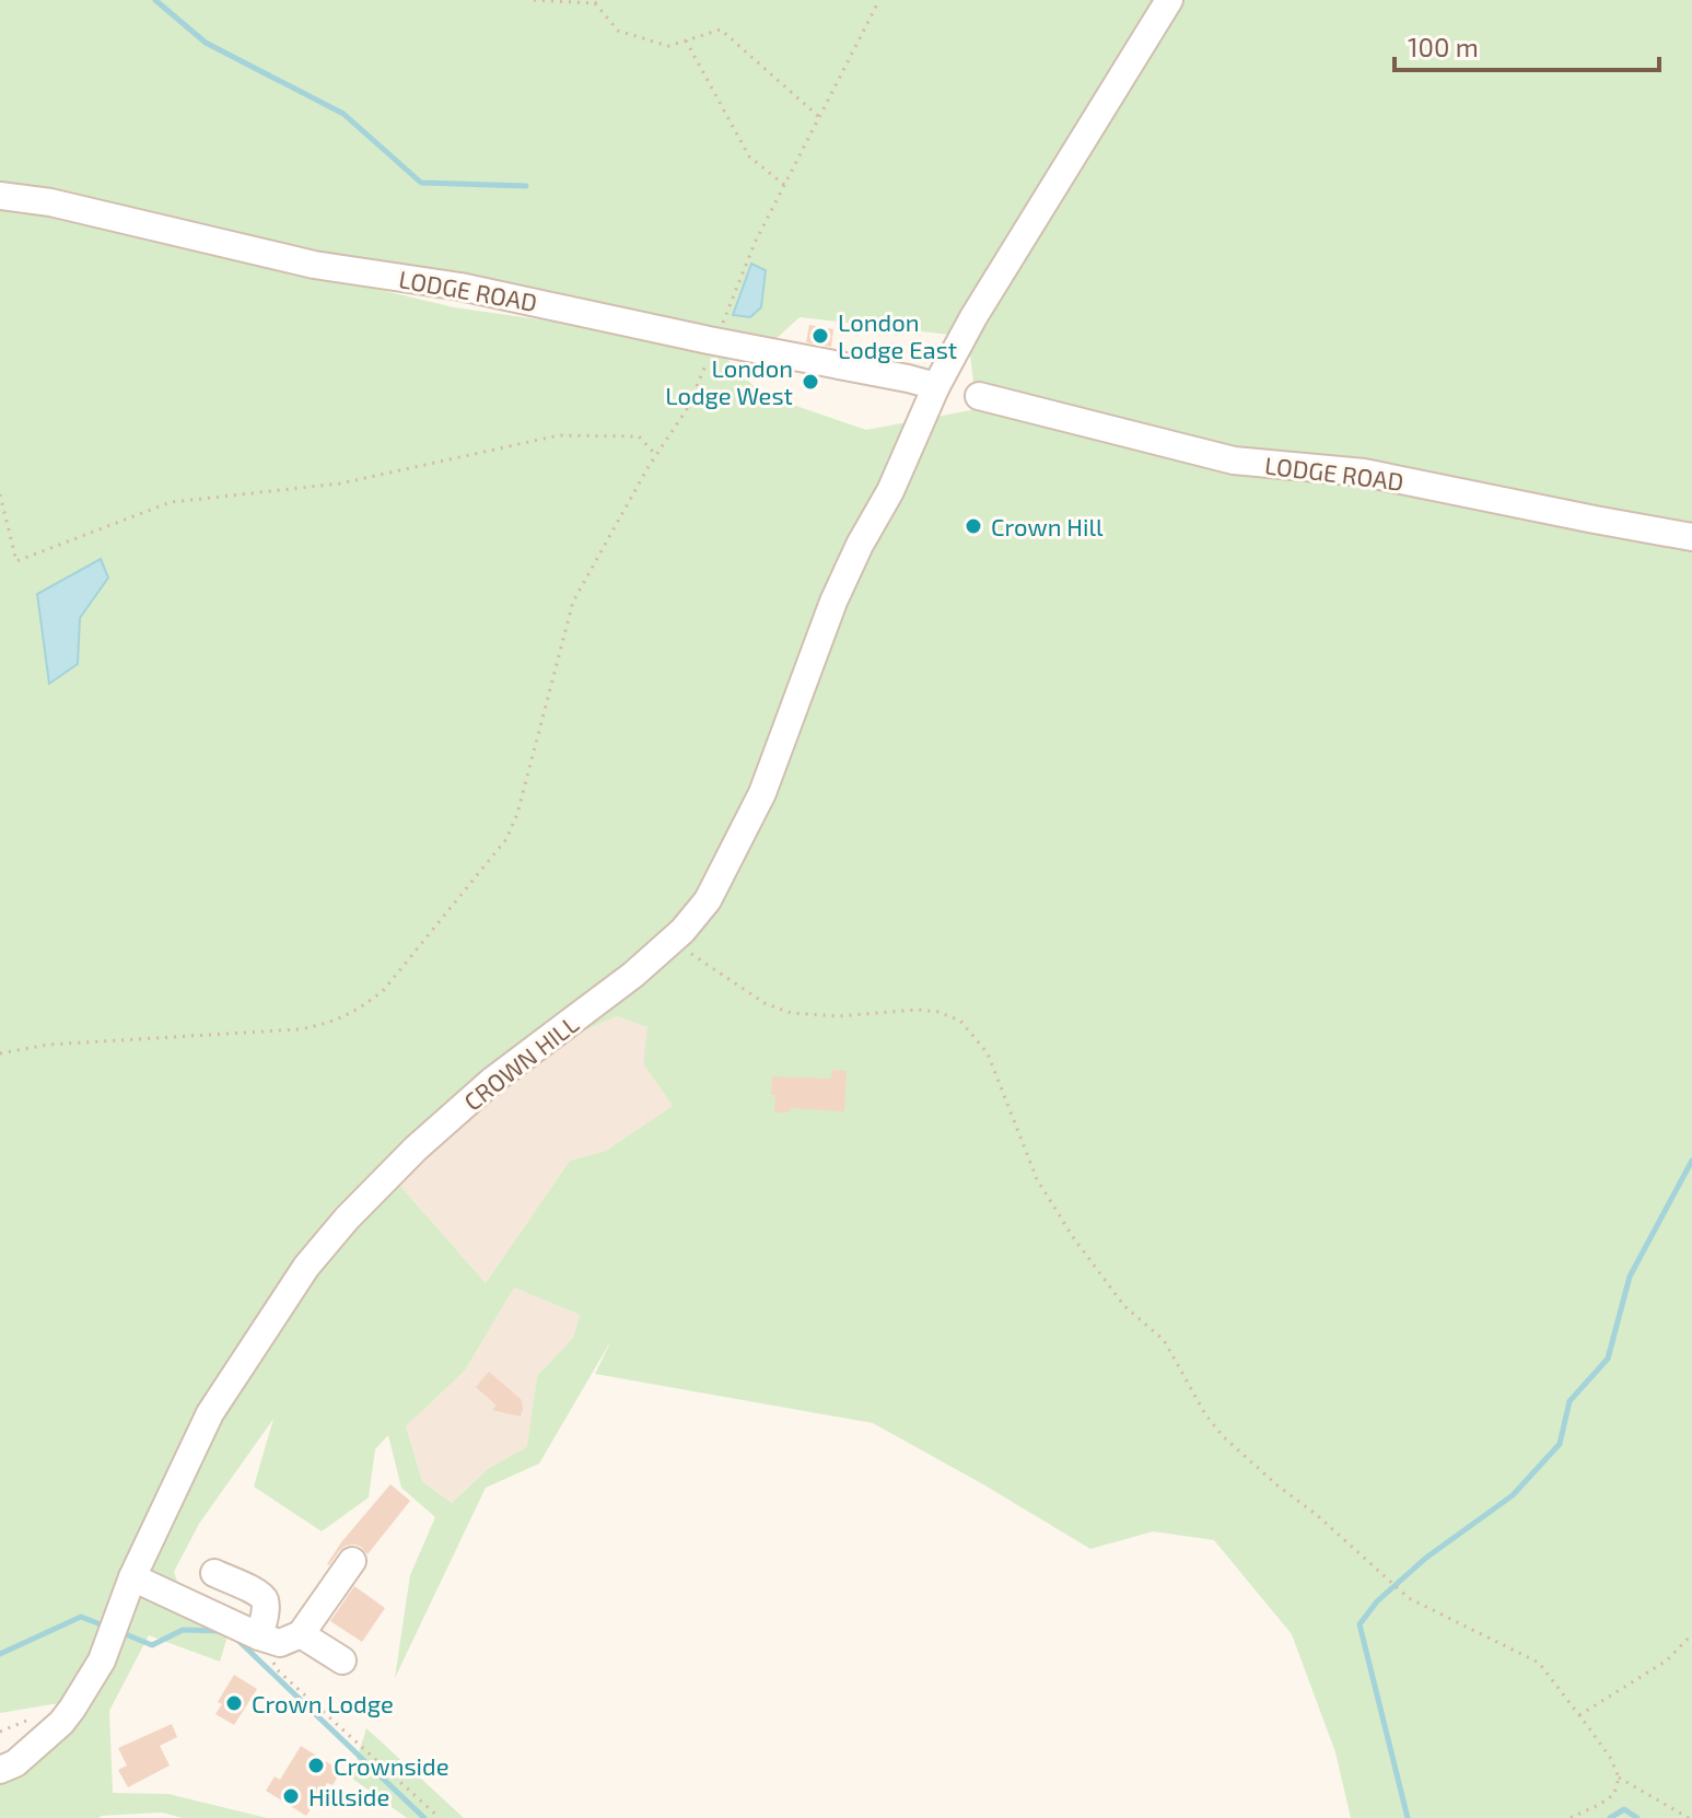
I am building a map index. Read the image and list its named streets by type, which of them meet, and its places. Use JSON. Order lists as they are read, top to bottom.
{
  "streets": {
    "street": ["LODGE ROAD", "CROWN HILL"]
  },
  "crossings": [
    ["LODGE ROAD", "CROWN HILL"]
  ],
  "places": [
    "London Lodge East",
    "London Lodge West",
    "Crown Hill",
    "Crown Lodge",
    "Crownside",
    "Hillside"
  ],
  "scale_bar": "100 m"
}
